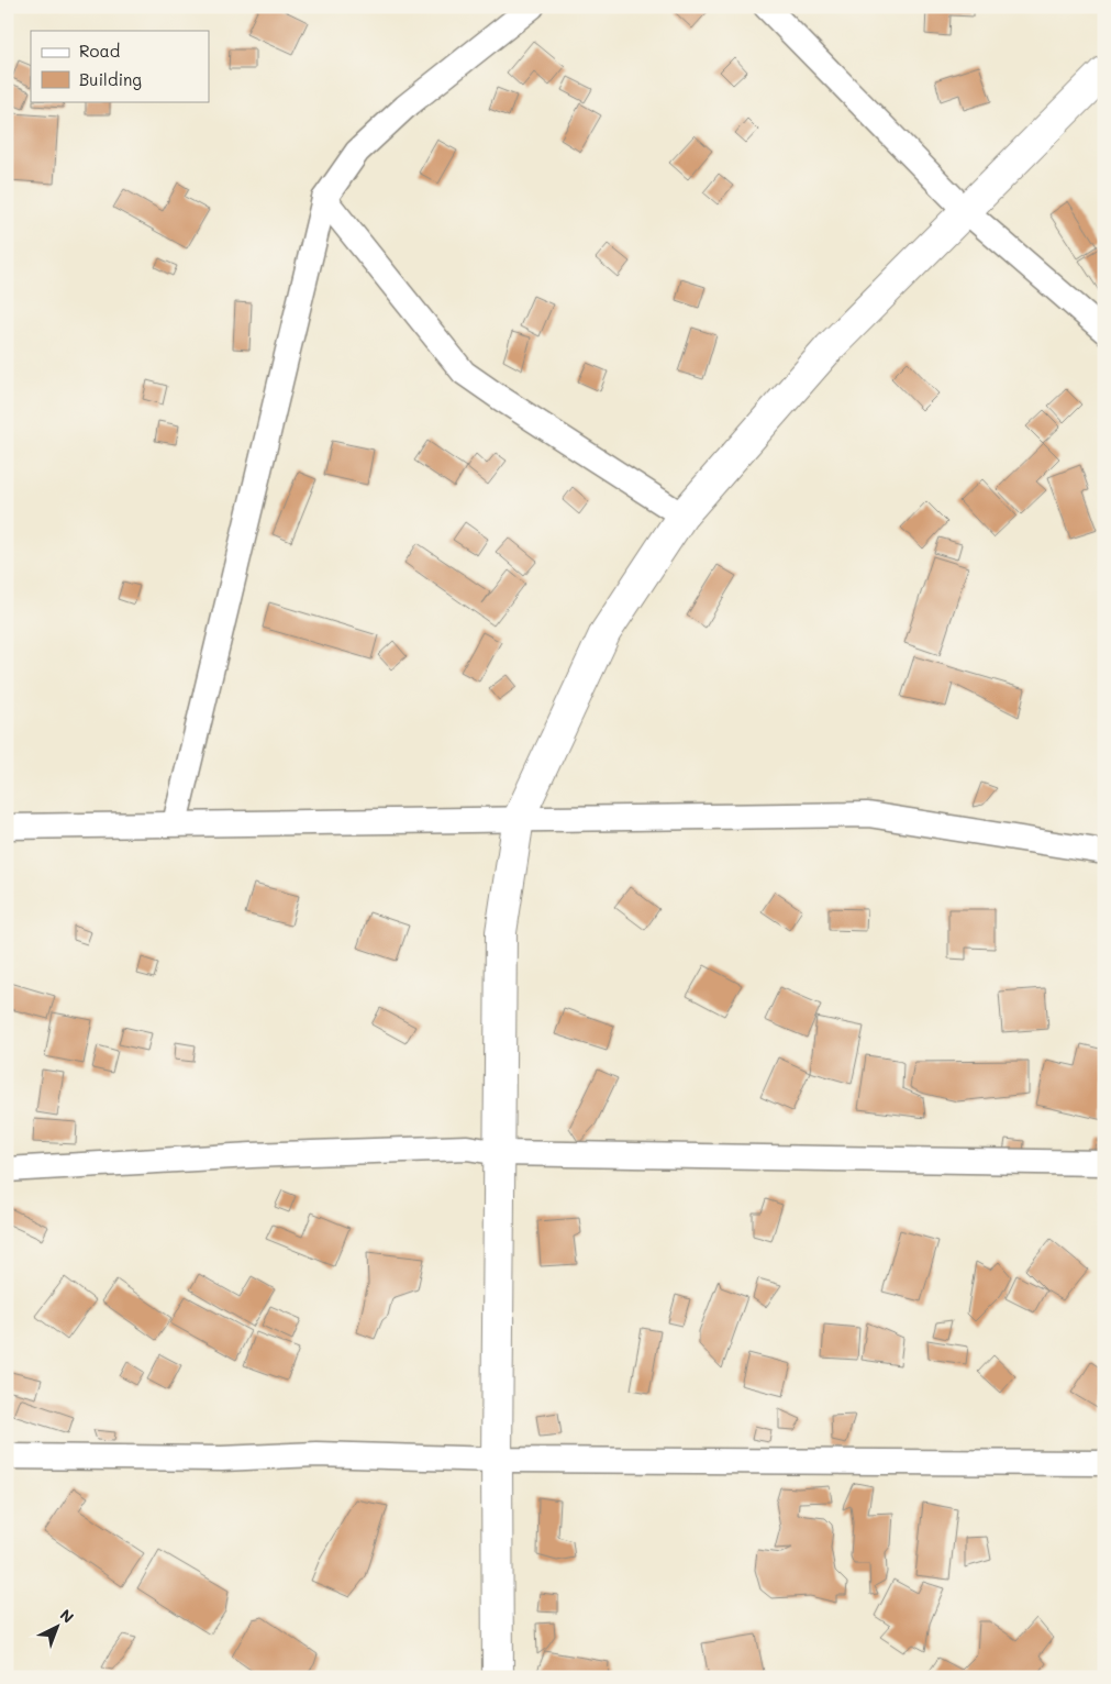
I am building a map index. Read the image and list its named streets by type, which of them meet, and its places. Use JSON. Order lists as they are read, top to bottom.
{
  "legend": ["Road", "Building"],
  "north": "top right"
}
